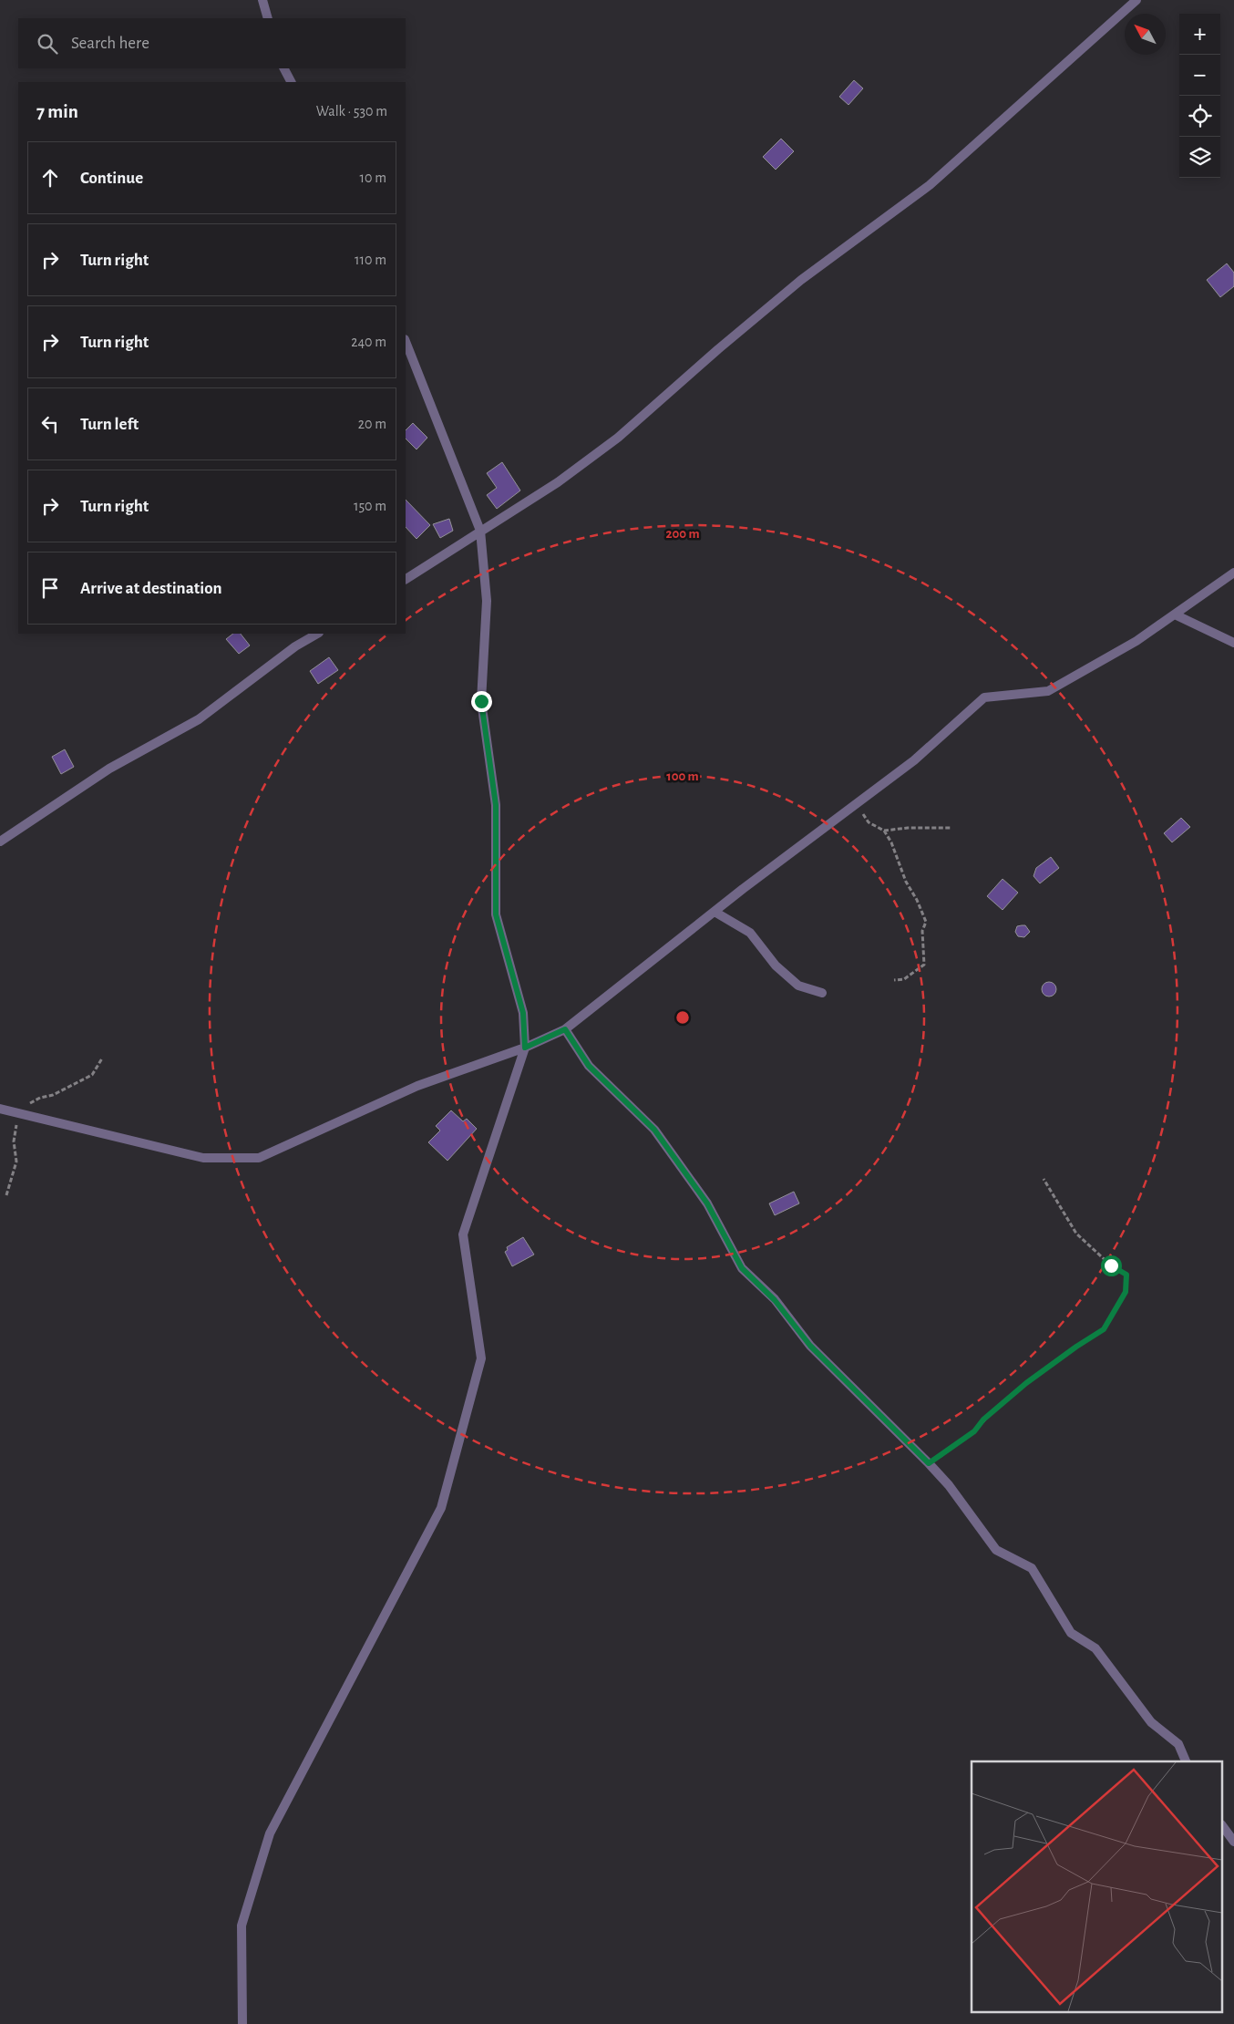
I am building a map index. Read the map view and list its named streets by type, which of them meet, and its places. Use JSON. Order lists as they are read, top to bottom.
{
  "north": "top left",
  "page": {
    "map_buttons": ["+", "−"],
    "search": "Search here",
    "heading": ["7 min", "Walk · 530 m"],
    "list": [
      ["Continue", "10 m"],
      ["Turn right", "110 m"],
      ["Turn right", "240 m"],
      ["Turn left", "20 m"],
      ["Turn right", "150 m"],
      "Arrive at destination"
    ]
  },
  "rings": ["200 m", "100 m"]
}
